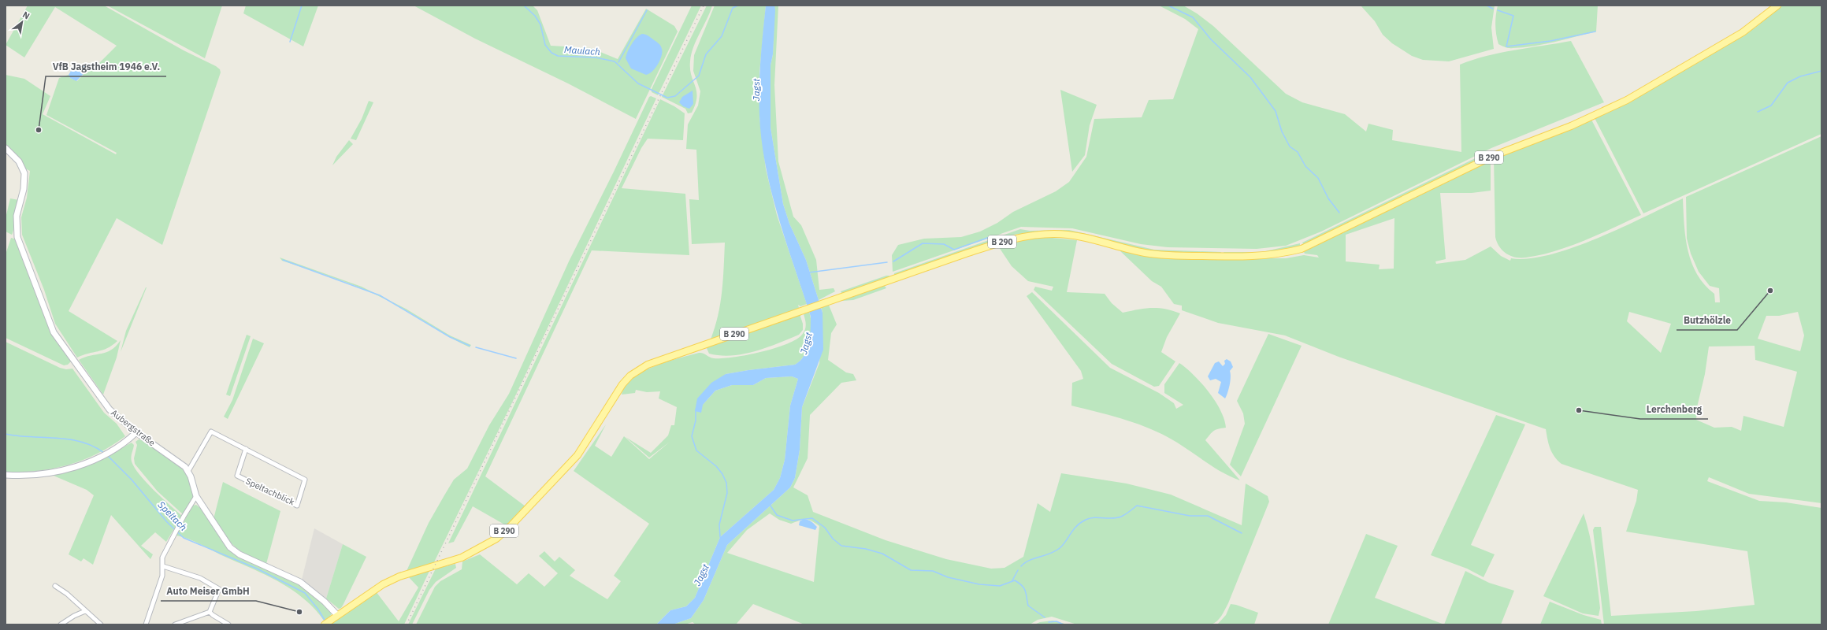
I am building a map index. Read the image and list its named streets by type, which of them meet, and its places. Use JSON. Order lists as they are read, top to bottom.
{
  "streets": {
    "main road": ["B 290"],
    "street": ["Aubergstraße", "Speltachblick"]
  },
  "crossings": [
    ["B 290", "Aubergstraße"],
    ["Aubergstraße", "Speltachblick"]
  ],
  "water": ["Maulach", "Jagst", "Speltach"],
  "places": [
    "VfB Jagstheim 1946 e.V.",
    "Butzhölzle",
    "Lerchenberg",
    "Auto Meiser GmbH"
  ],
  "north": "top right"
}
